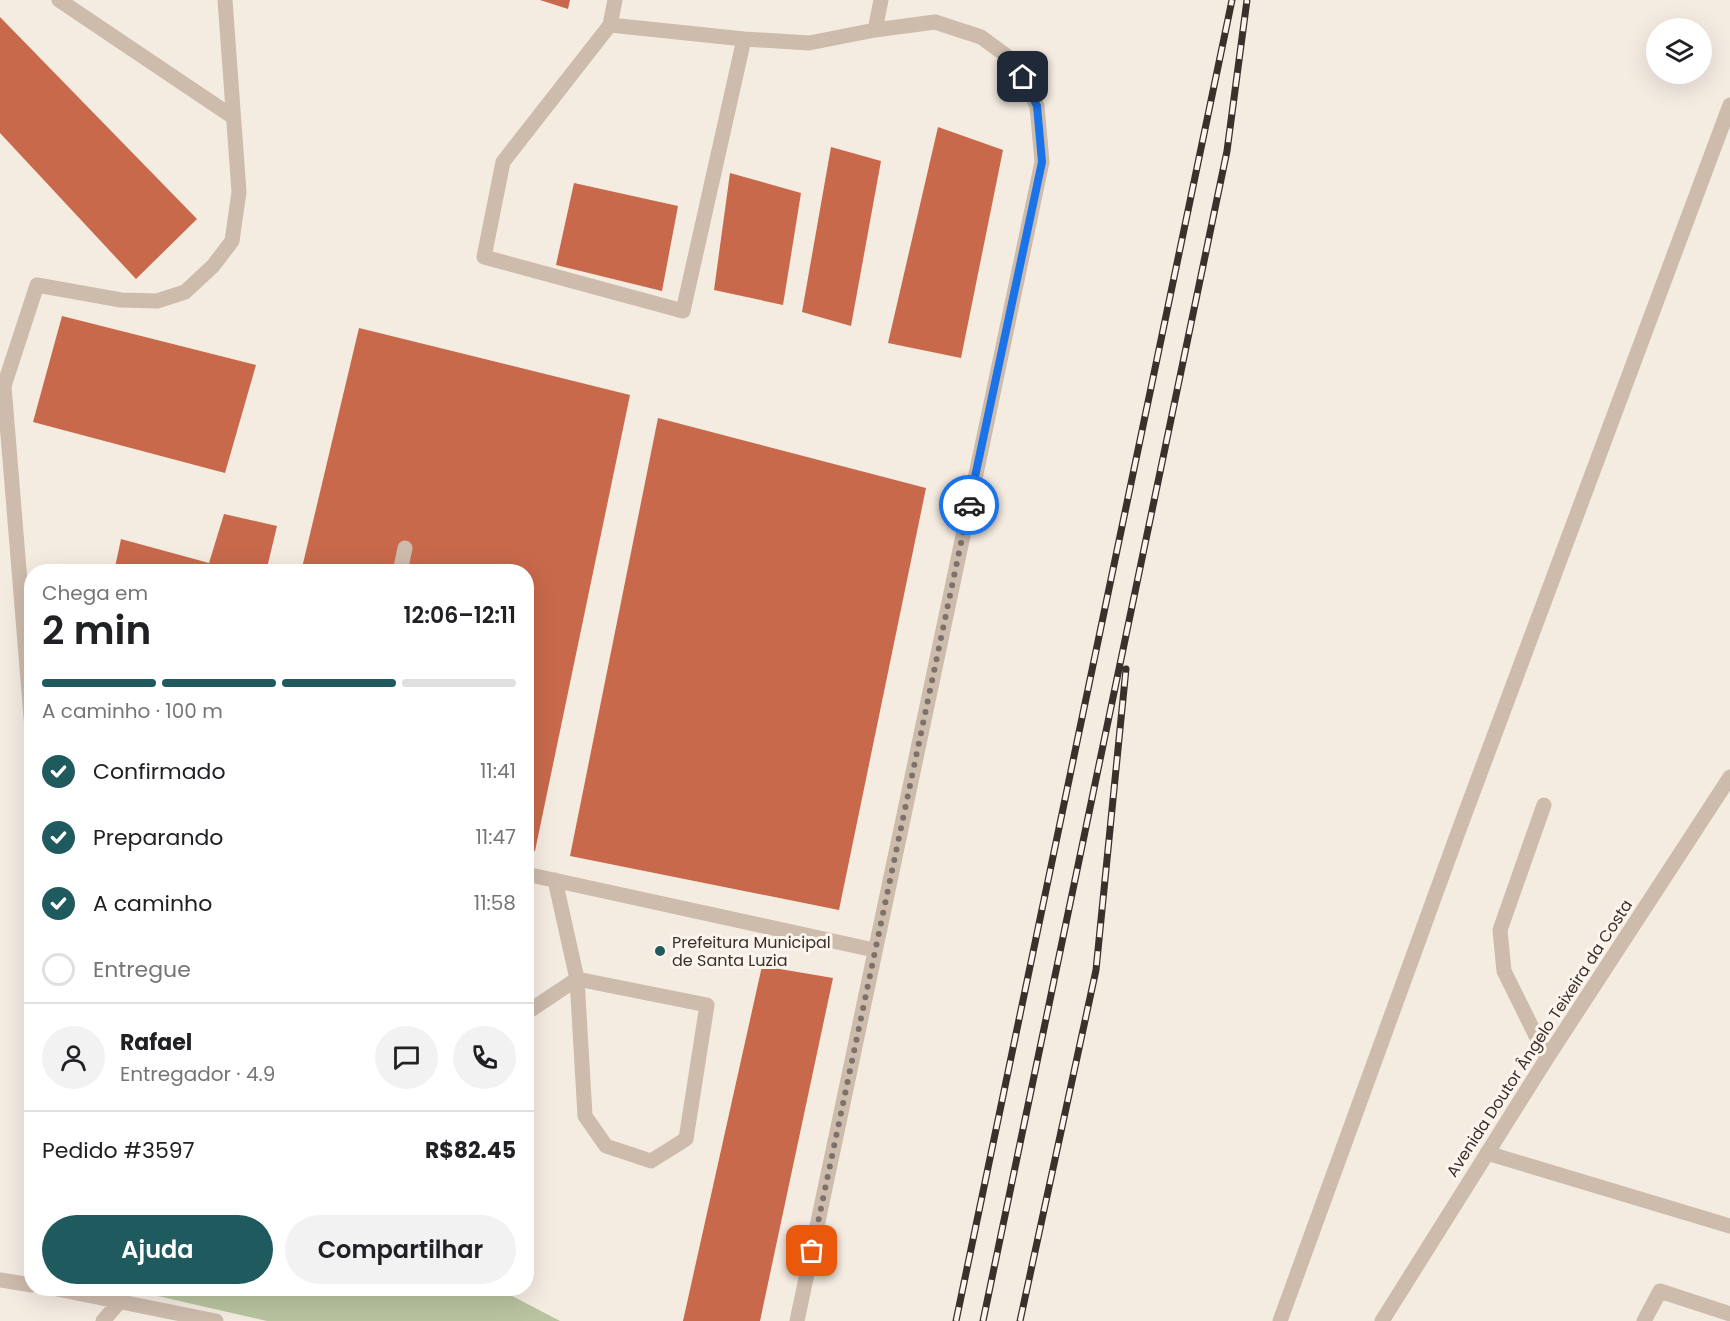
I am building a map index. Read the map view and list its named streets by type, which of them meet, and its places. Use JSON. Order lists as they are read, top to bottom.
{
  "streets": {
    "street": ["Avenida Doutor Ângelo Teixeira da Costa"]
  },
  "places": ["Prefeitura Municipal de Santa Luzia"],
  "page": {
    "heading": ["2 min", "Chega em", "12:06–12:11"],
    "panel": [
      "Rafael",
      "Entregador · 4.9",
      "Pedido #3597",
      "R$82.45"
    ],
    "bar": "A caminho · 100 m",
    "list": [
      ["Confirmado", "11:41"],
      ["Preparando", "11:47"],
      ["A caminho", "11:58"],
      "Entregue"
    ],
    "buttons": ["Ajuda", "Compartilhar"]
  }
}
